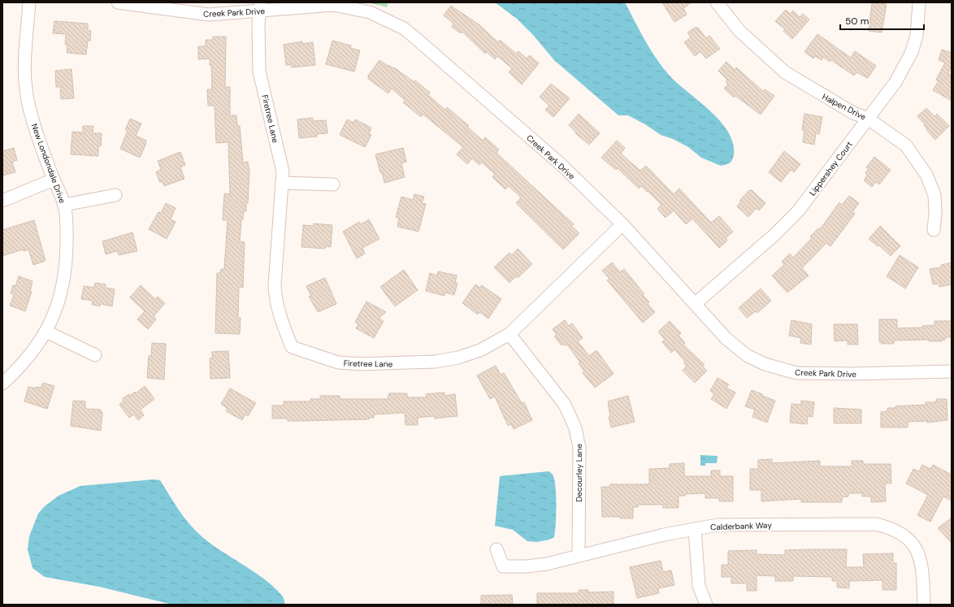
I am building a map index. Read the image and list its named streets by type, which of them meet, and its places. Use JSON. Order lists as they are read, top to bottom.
{
  "streets": {
    "street": [
      "Creek Park Drive",
      "Halpen Drive",
      "Firetree Lane",
      "New Londondale Drive",
      "Lippershey Court",
      "Decourley Lane",
      "Calderbank Way"
    ]
  },
  "crossings": [
    ["Creek Park Drive", "Firetree Lane"],
    ["Creek Park Drive", "Lippershey Court"],
    ["Halpen Drive", "Lippershey Court"],
    ["Firetree Lane", "Decourley Lane"],
    ["Decourley Lane", "Calderbank Way"]
  ],
  "scale_bar": "50 m"
}
